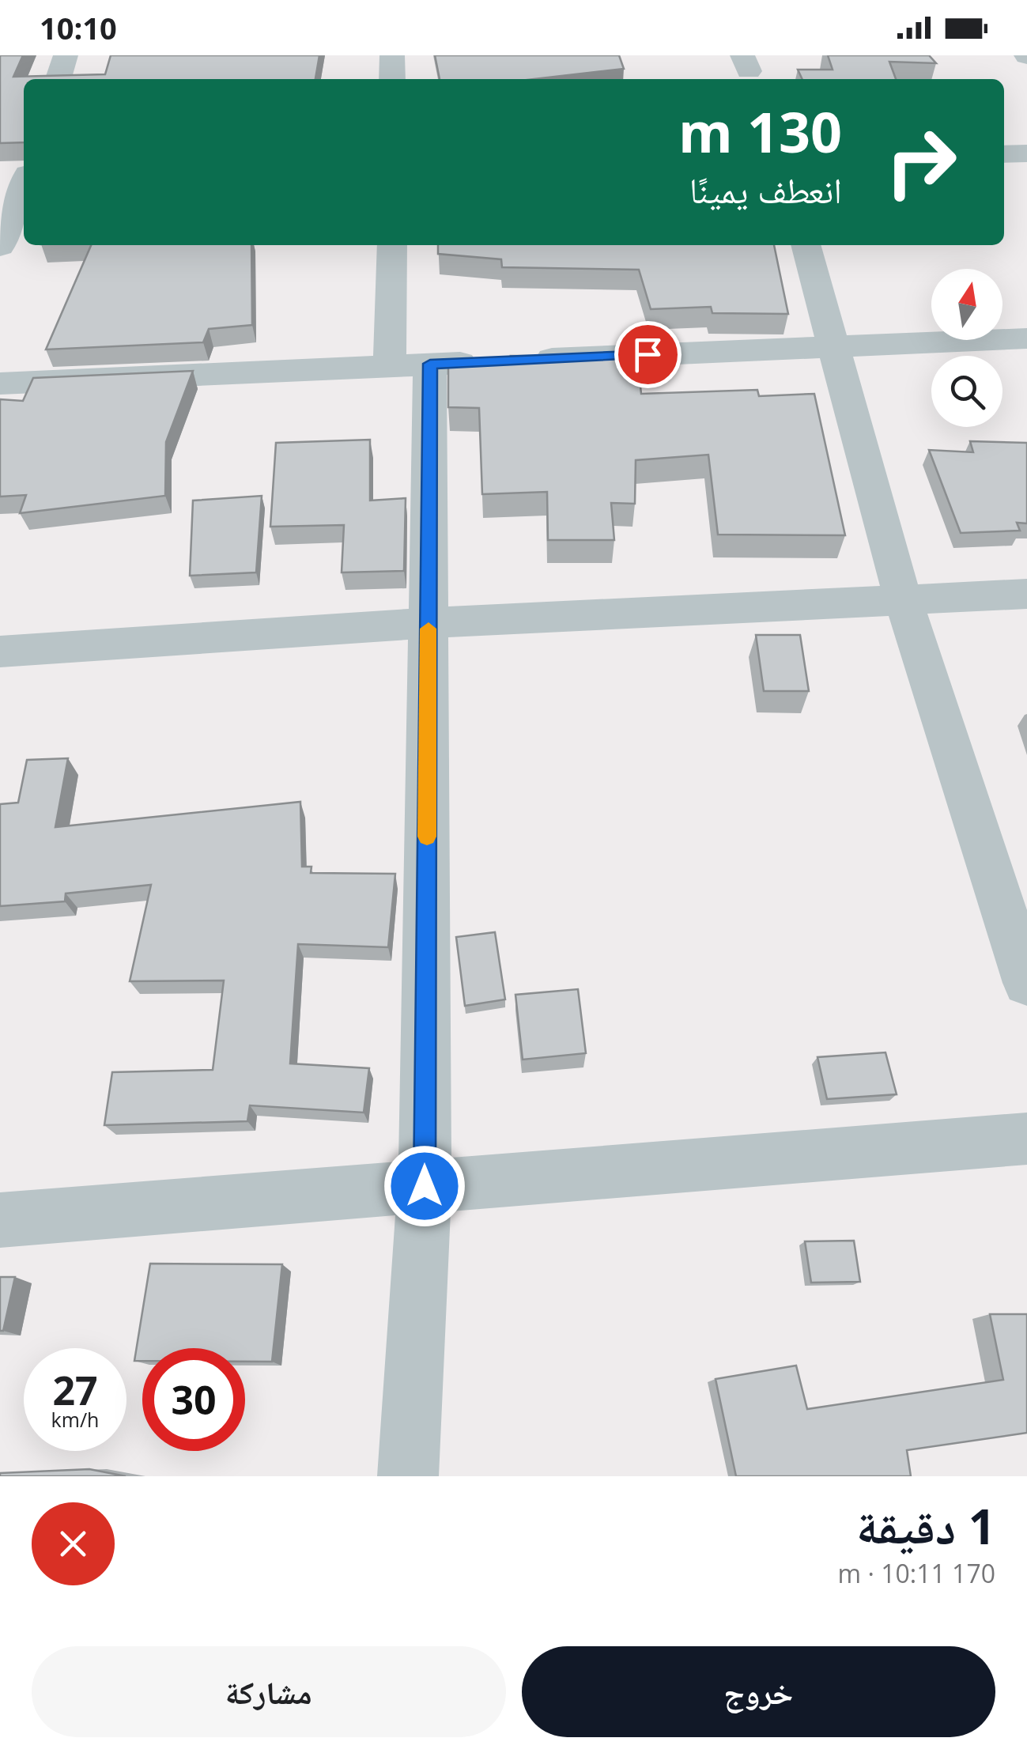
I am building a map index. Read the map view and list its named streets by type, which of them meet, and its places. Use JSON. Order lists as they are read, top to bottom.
{
  "north": "top",
  "page": {
    "status": "10:10",
    "turn": ["130 m", "انعطف يمينًا"],
    "speed": "27 km/h",
    "limit": "30",
    "heading": ["1 دقيقة", "170 m · 10:11"],
    "buttons": ["خروج", "مشاركة"]
  }
}
